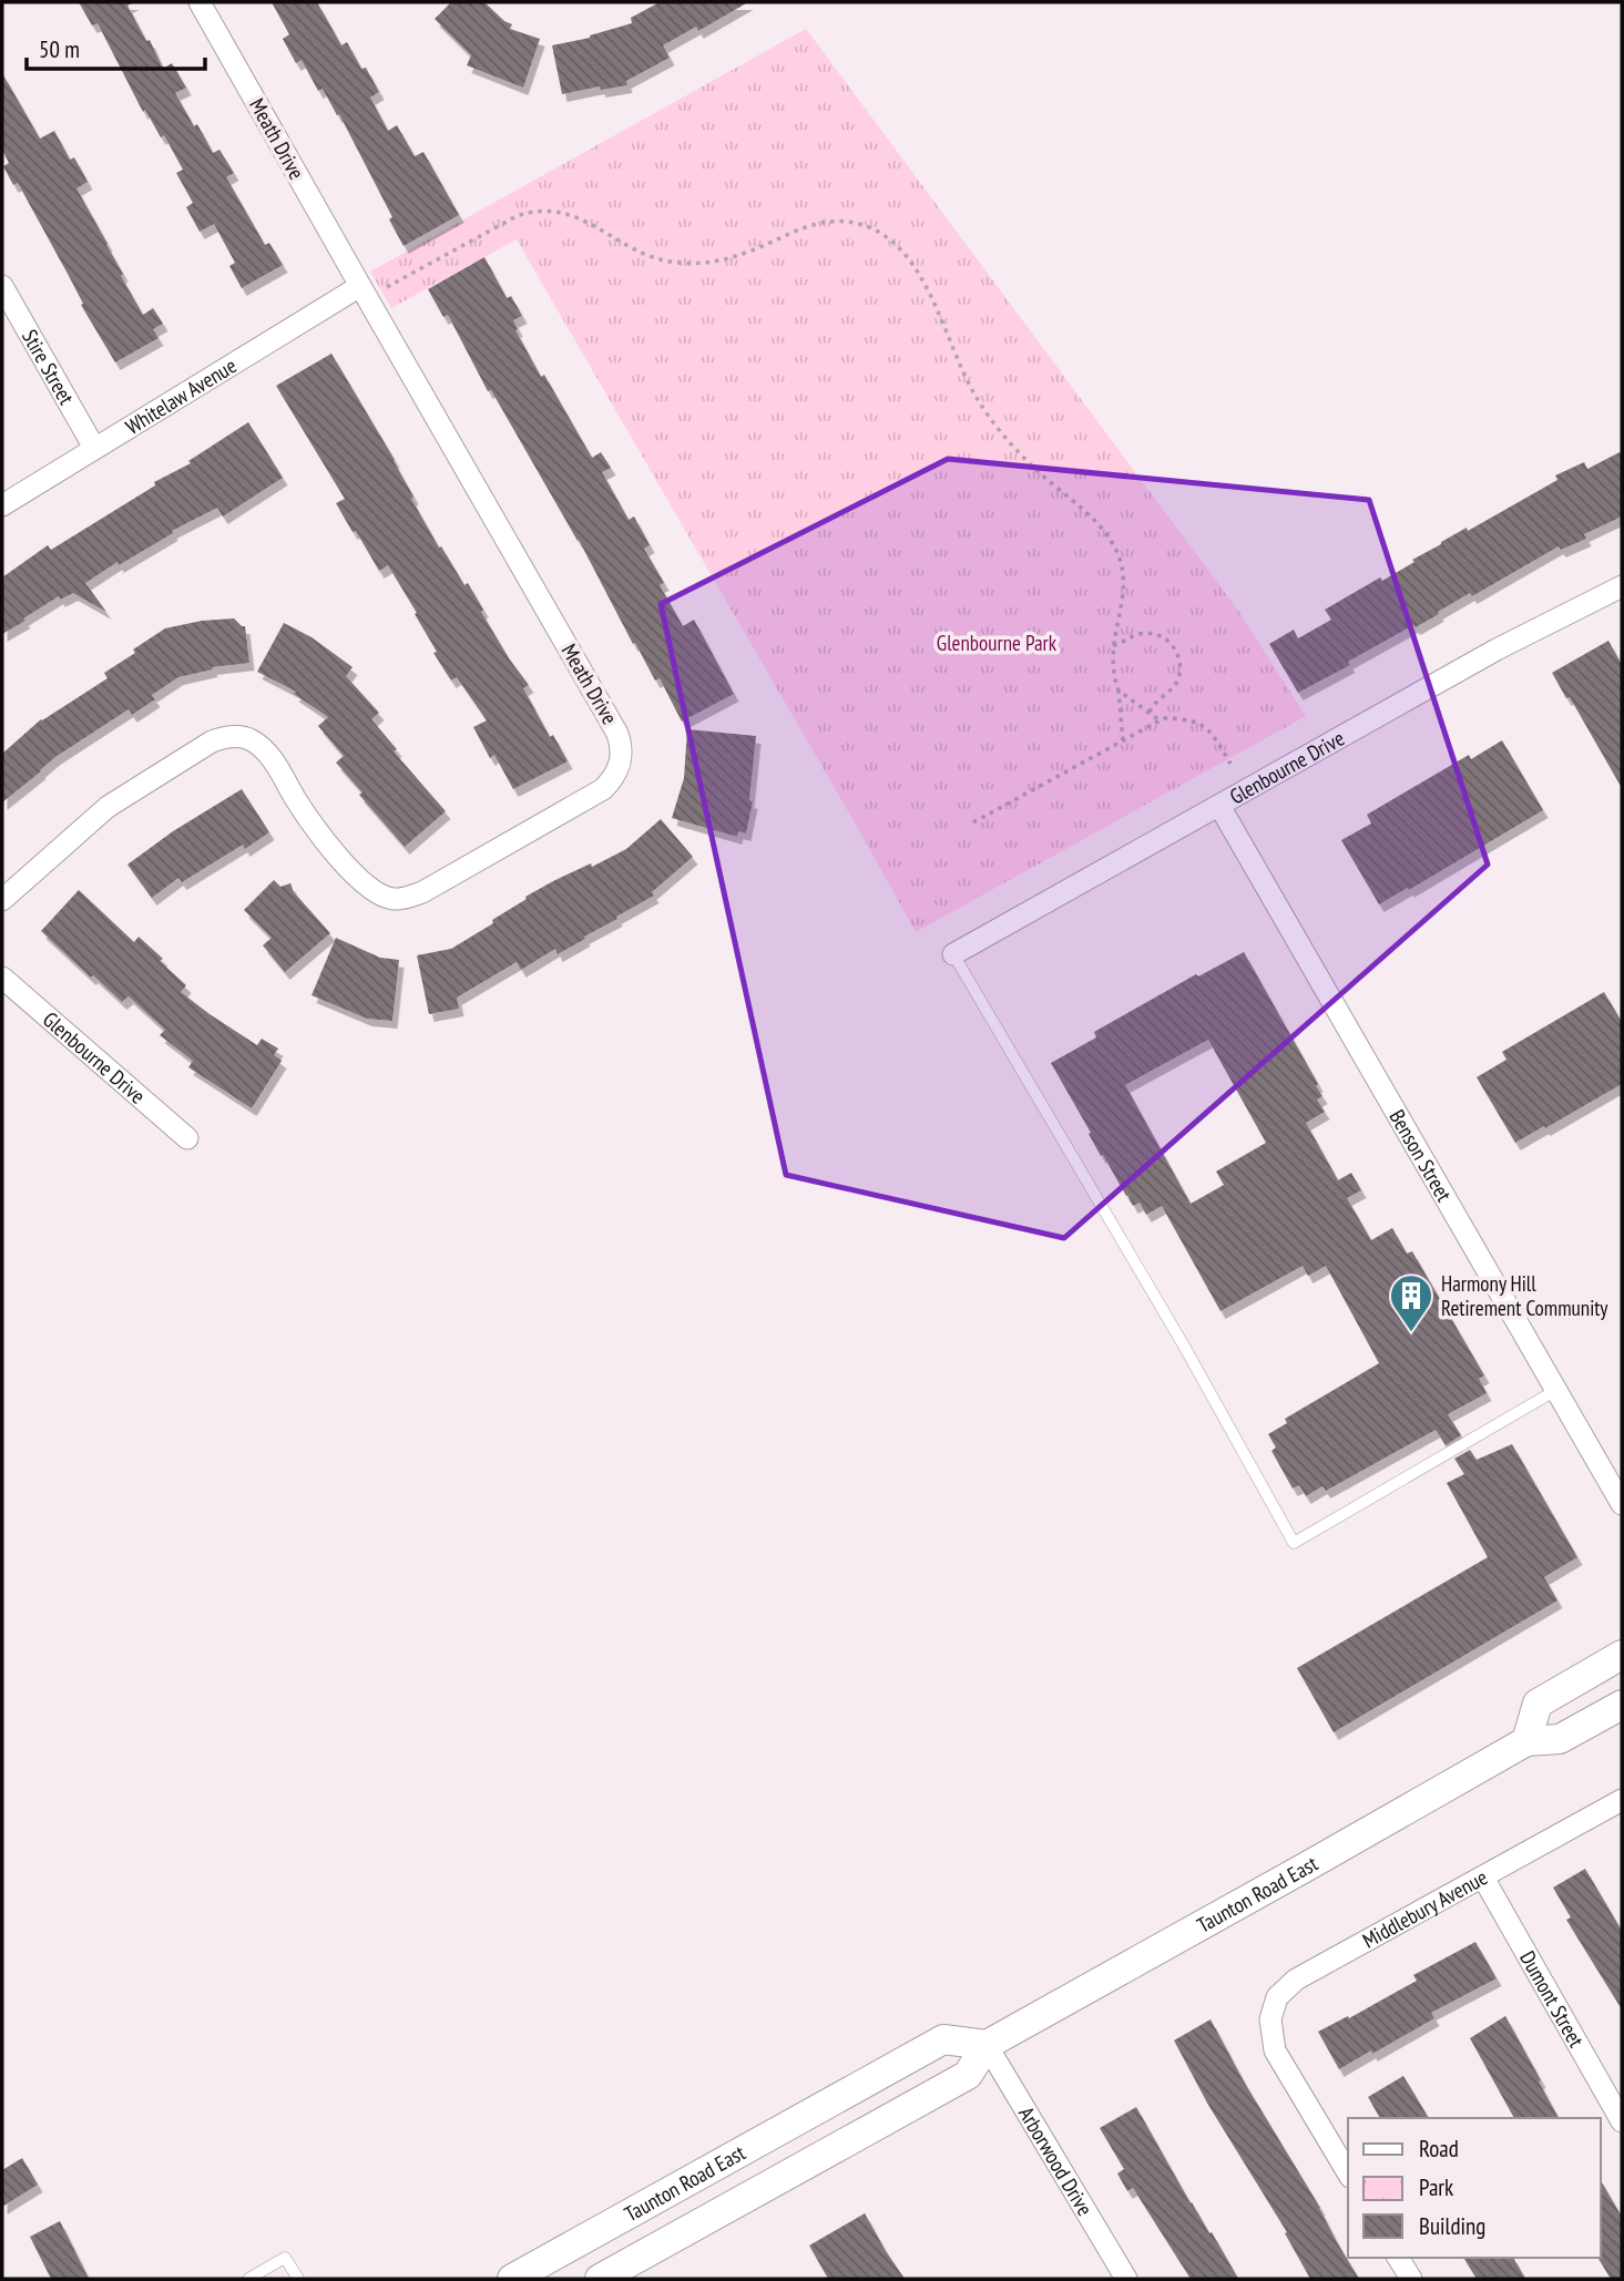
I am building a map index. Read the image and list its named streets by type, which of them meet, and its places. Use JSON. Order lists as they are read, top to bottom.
{
  "streets": {
    "main road": ["Taunton Road East"],
    "street": [
      "Meath Drive",
      "Stire Street",
      "Whitelaw Avenue",
      "Glenbourne Drive",
      "Benson Street",
      "Middlebury Avenue",
      "Dumont Street",
      "Arborwood Drive"
    ]
  },
  "crossings": [
    ["Meath Drive", "Whitelaw Avenue"],
    ["Stire Street", "Whitelaw Avenue"],
    ["Glenbourne Drive", "Benson Street"],
    ["Taunton Road East", "Arborwood Drive"],
    ["Middlebury Avenue", "Dumont Street"]
  ],
  "parks": ["Glenbourne Park"],
  "places": {
    "building": ["Harmony Hill Retirement Community"]
  },
  "legend": ["Road", "Park", "Building"],
  "scale_bar": "50 m"
}
